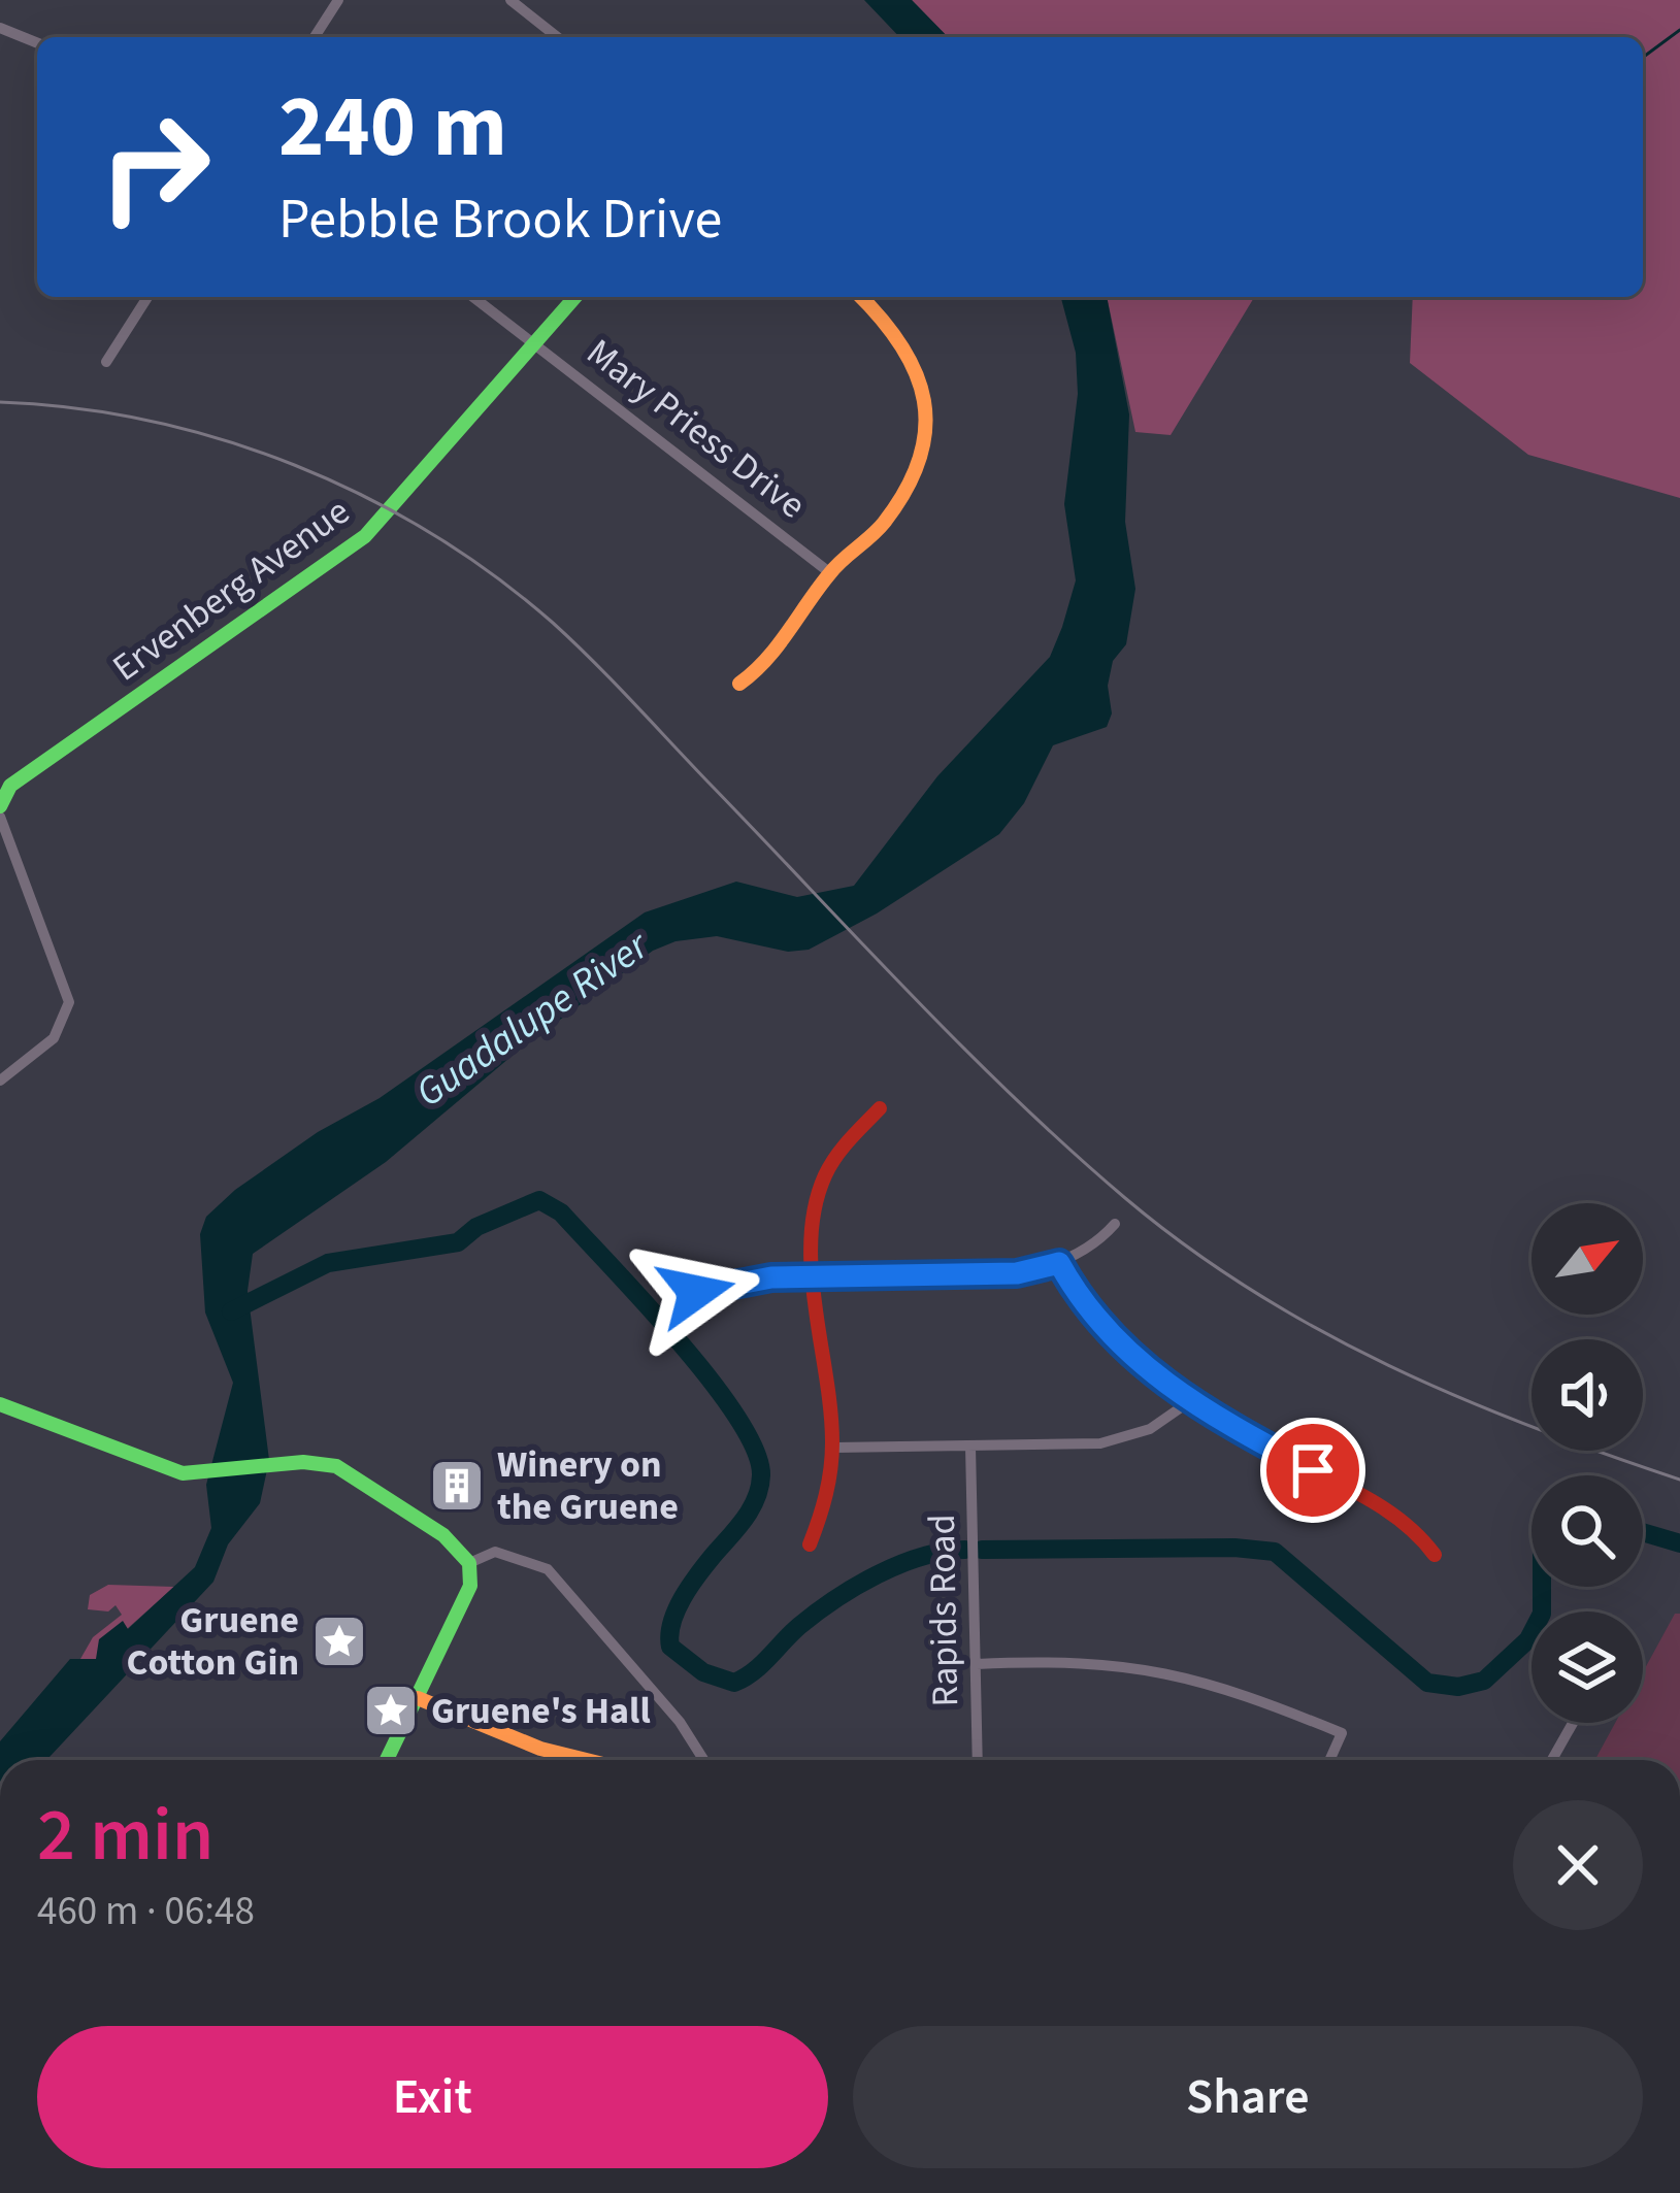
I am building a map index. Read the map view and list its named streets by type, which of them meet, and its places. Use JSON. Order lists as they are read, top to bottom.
{
  "streets": {
    "street": ["Mary Priess Drive", "Ervenberg Avenue", "Rapids Road"]
  },
  "crossings": [
    ["Mary Priess Drive", "Ervenberg Avenue"]
  ],
  "water": ["Guadalupe River"],
  "places": {
    "building": ["Winery on the Gruene"],
    "place": ["Gruene Cotton Gin", "Gruene's Hall"]
  },
  "north": "top right",
  "page": {
    "turn": ["240 m", "Pebble Brook Drive"],
    "heading": ["2 min", "460 m · 06:48"],
    "buttons": ["Exit", "Share"]
  }
}
